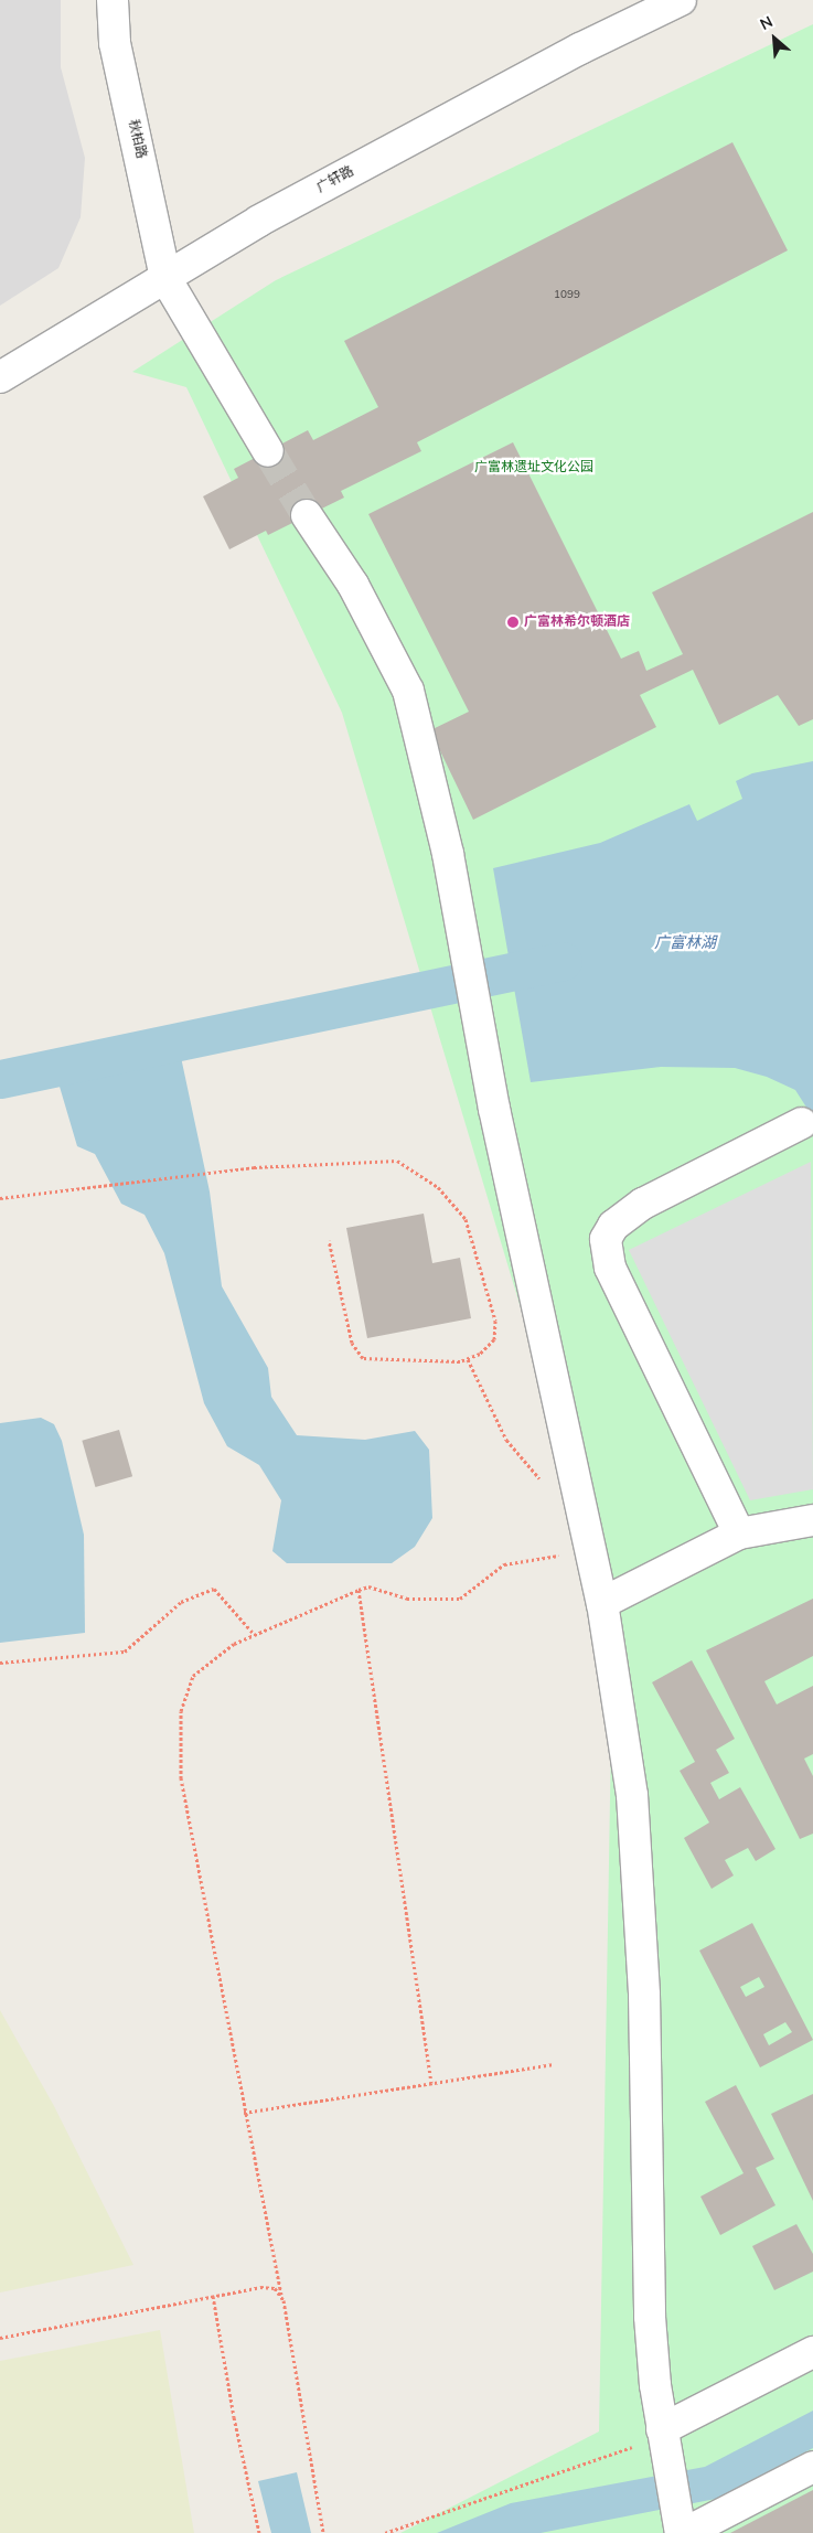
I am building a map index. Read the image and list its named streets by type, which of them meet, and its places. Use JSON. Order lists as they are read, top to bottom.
{
  "streets": {
    "street": ["秋柏路", "广轩路"]
  },
  "crossings": [
    ["秋柏路", "广轩路"]
  ],
  "water": ["广富林湖"],
  "parks": ["广富林遗址文化公园"],
  "places": ["广富林希尔顿酒店"],
  "house_numbers": ["1099"],
  "north": "top left"
}
